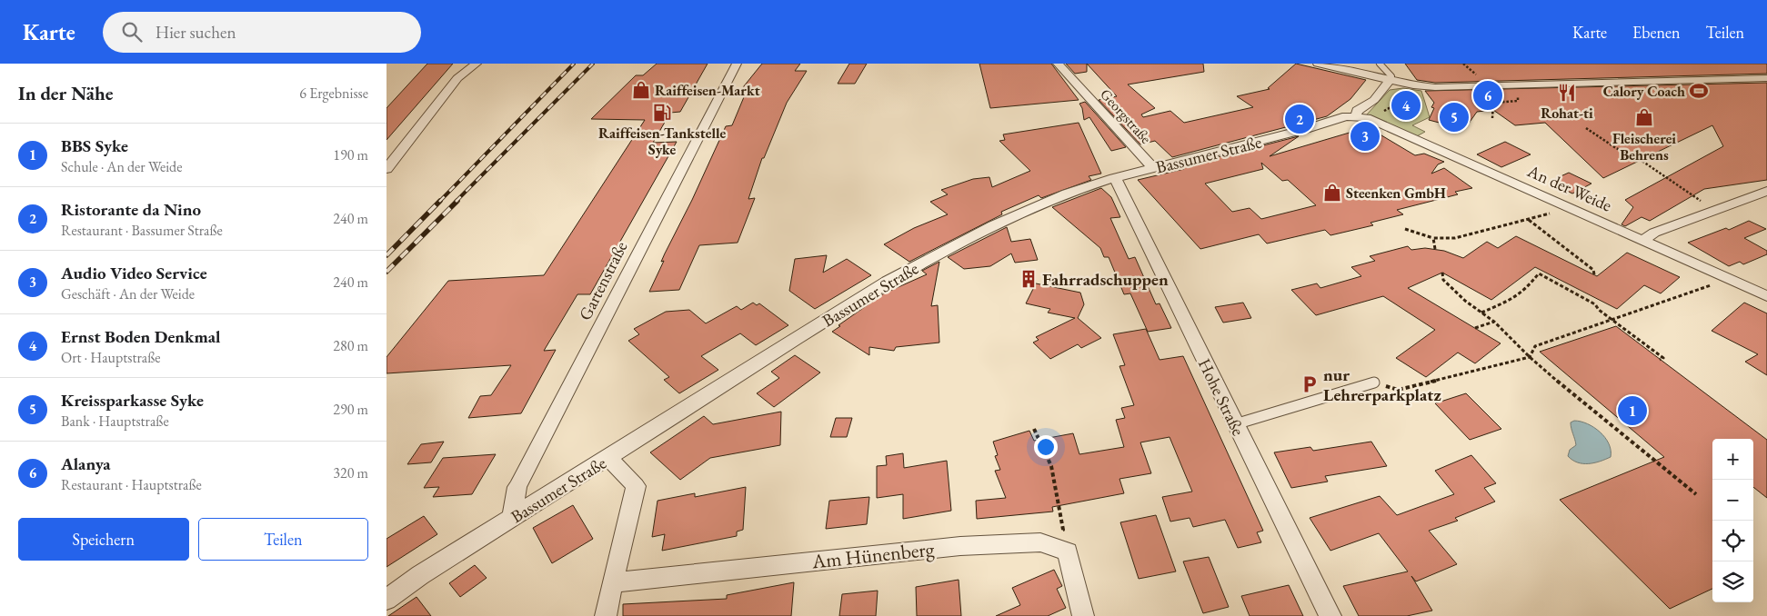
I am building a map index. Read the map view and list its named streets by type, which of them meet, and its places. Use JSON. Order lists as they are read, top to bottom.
{
  "streets": {
    "street": [
      "Georgstraße",
      "Bassumer Straße",
      "An der Weide",
      "Gartenstraße",
      "Hohe Straße",
      "Am Hünenberg"
    ]
  },
  "crossings": [
    ["Georgstraße", "Bassumer Straße"],
    ["Bassumer Straße", "An der Weide"],
    ["Bassumer Straße", "Gartenstraße"],
    ["Bassumer Straße", "Hohe Straße"]
  ],
  "places": {
    "shop": ["Raiffeisen-Markt", "Fleischerei Behrens", "Steenken GmbH"],
    "sports": ["Calory Coach"],
    "restaurant": ["Rohat-ti"],
    "fuel station": ["Raiffeisen-Tankstelle Syke"],
    "building": ["Fahrradschuppen"],
    "parking": ["nur Lehrerparkplatz"]
  },
  "page": {
    "header": "Karte",
    "search": "Hier suchen",
    "nav": ["Karte", "Ebenen", "Teilen"],
    "heading": ["In der Nähe", "6 Ergebnisse"],
    "pins": [
      "6",
      "4",
      "5",
      "2",
      "3",
      "1"
    ],
    "list": [
      {
        "mark": "1",
        "name": "BBS Syke",
        "note": "Schule · An der Weide",
        "value": "190 m"
      },
      {
        "mark": "2",
        "name": "Ristorante da Nino",
        "note": "Restaurant · Bassumer Straße",
        "value": "240 m"
      },
      {
        "mark": "3",
        "name": "Audio Video Service",
        "note": "Geschäft · An der Weide",
        "value": "240 m"
      },
      {
        "mark": "4",
        "name": "Ernst Boden Denkmal",
        "note": "Ort · Hauptstraße",
        "value": "280 m"
      },
      {
        "mark": "5",
        "name": "Kreissparkasse Syke",
        "note": "Bank · Hauptstraße",
        "value": "290 m"
      },
      {
        "mark": "6",
        "name": "Alanya",
        "note": "Restaurant · Hauptstraße",
        "value": "320 m"
      }
    ],
    "map_buttons": ["+", "−"],
    "buttons": ["Speichern", "Teilen"]
  }
}
